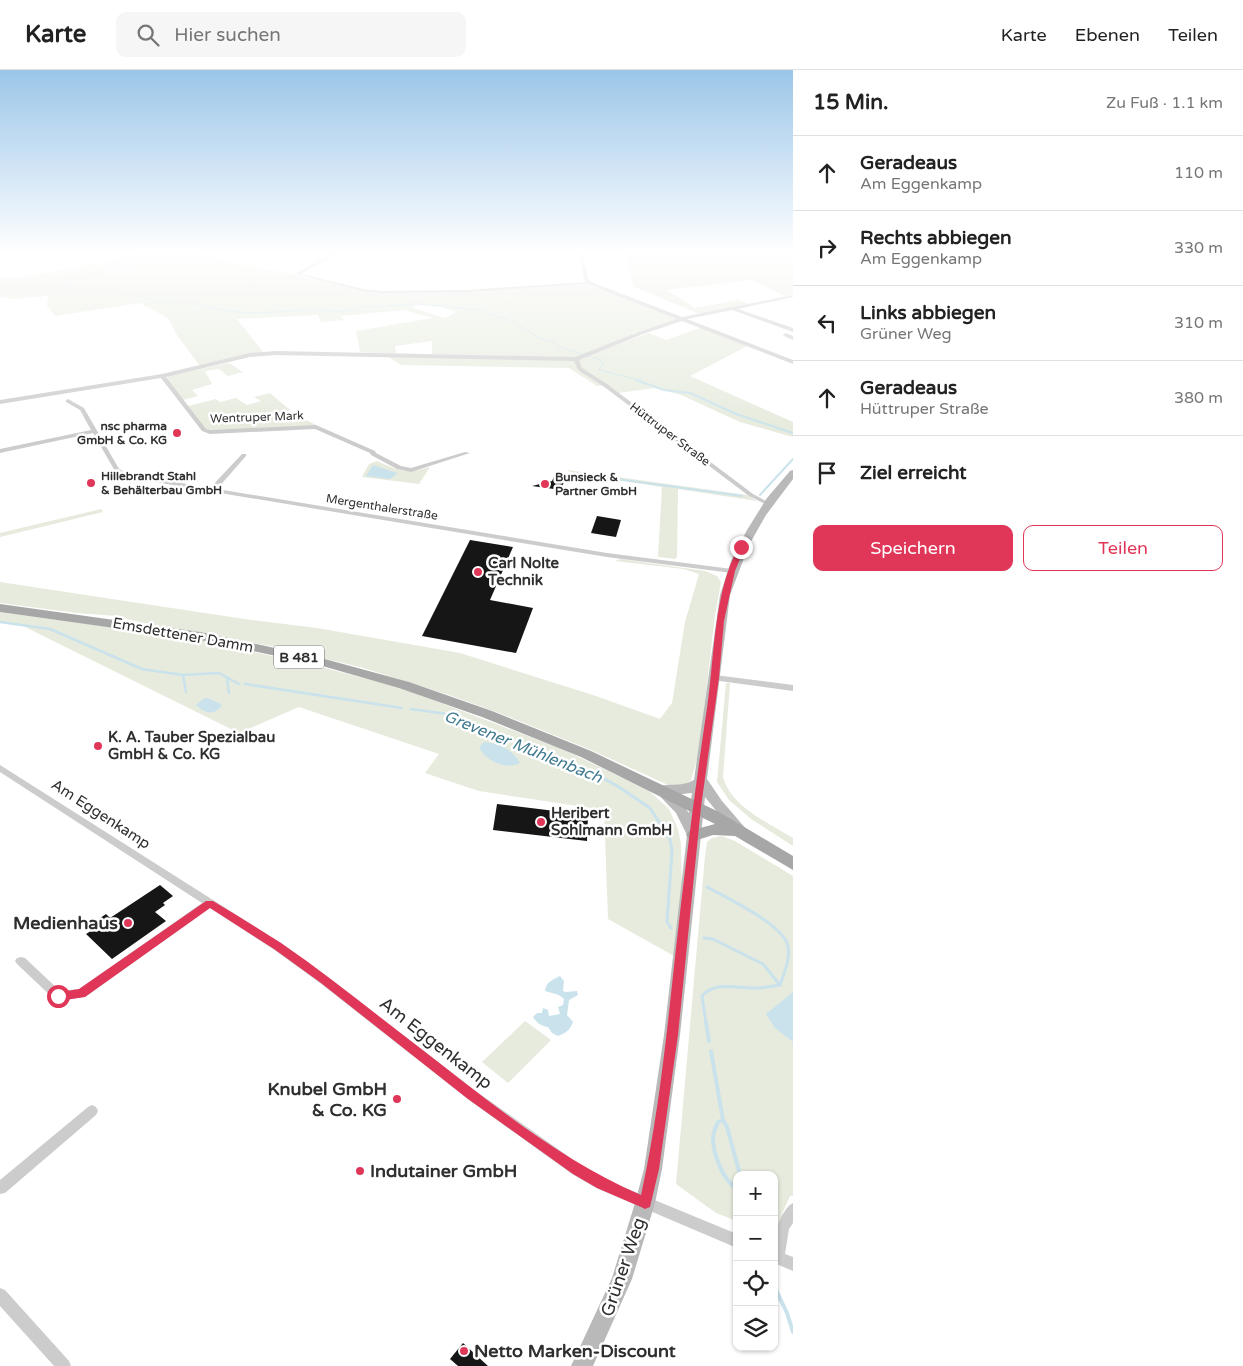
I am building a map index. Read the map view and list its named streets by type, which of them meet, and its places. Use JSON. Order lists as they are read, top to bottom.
{
  "streets": {
    "main road": ["Emsdettener Damm", "B 481", "Grüner Weg"],
    "street": [
      "Wentruper Mark",
      "Hüttruper Straße",
      "Mergenthalerstraße",
      "Am Eggenkamp"
    ]
  },
  "crossings": [
    ["Emsdettener Damm", "B 481"],
    ["Emsdettener Damm", "Grüner Weg"],
    ["B 481", "Grüner Weg"],
    ["Am Eggenkamp", "Grüner Weg"]
  ],
  "water": ["Grevener Mühlenbach"],
  "places": [
    "nsc pharma GmbH & Co. KG",
    "Hillebrandt Stahl & Behälterbau GmbH",
    "Bunsieck & Partner GmbH",
    "Carl Nolte Technik",
    "K. A. Tauber Spezialbau GmbH & Co. KG",
    "Heribert Sohlmann GmbH",
    "Medienhaus",
    "Knubel GmbH & Co. KG",
    "Indutainer GmbH",
    "Netto Marken-Discount"
  ],
  "page": {
    "header": "Karte",
    "search": "Hier suchen",
    "nav": ["Karte", "Ebenen", "Teilen"],
    "heading": ["15 Min.", "Zu Fuß · 1.1 km"],
    "list": [
      ["Geradeaus", "Am Eggenkamp", "110 m"],
      ["Rechts abbiegen", "Am Eggenkamp", "330 m"],
      ["Links abbiegen", "Grüner Weg", "310 m"],
      ["Geradeaus", "Hüttruper Straße", "380 m"],
      "Ziel erreicht"
    ],
    "buttons": ["Speichern", "Teilen"],
    "map_buttons": ["+", "−"]
  }
}
